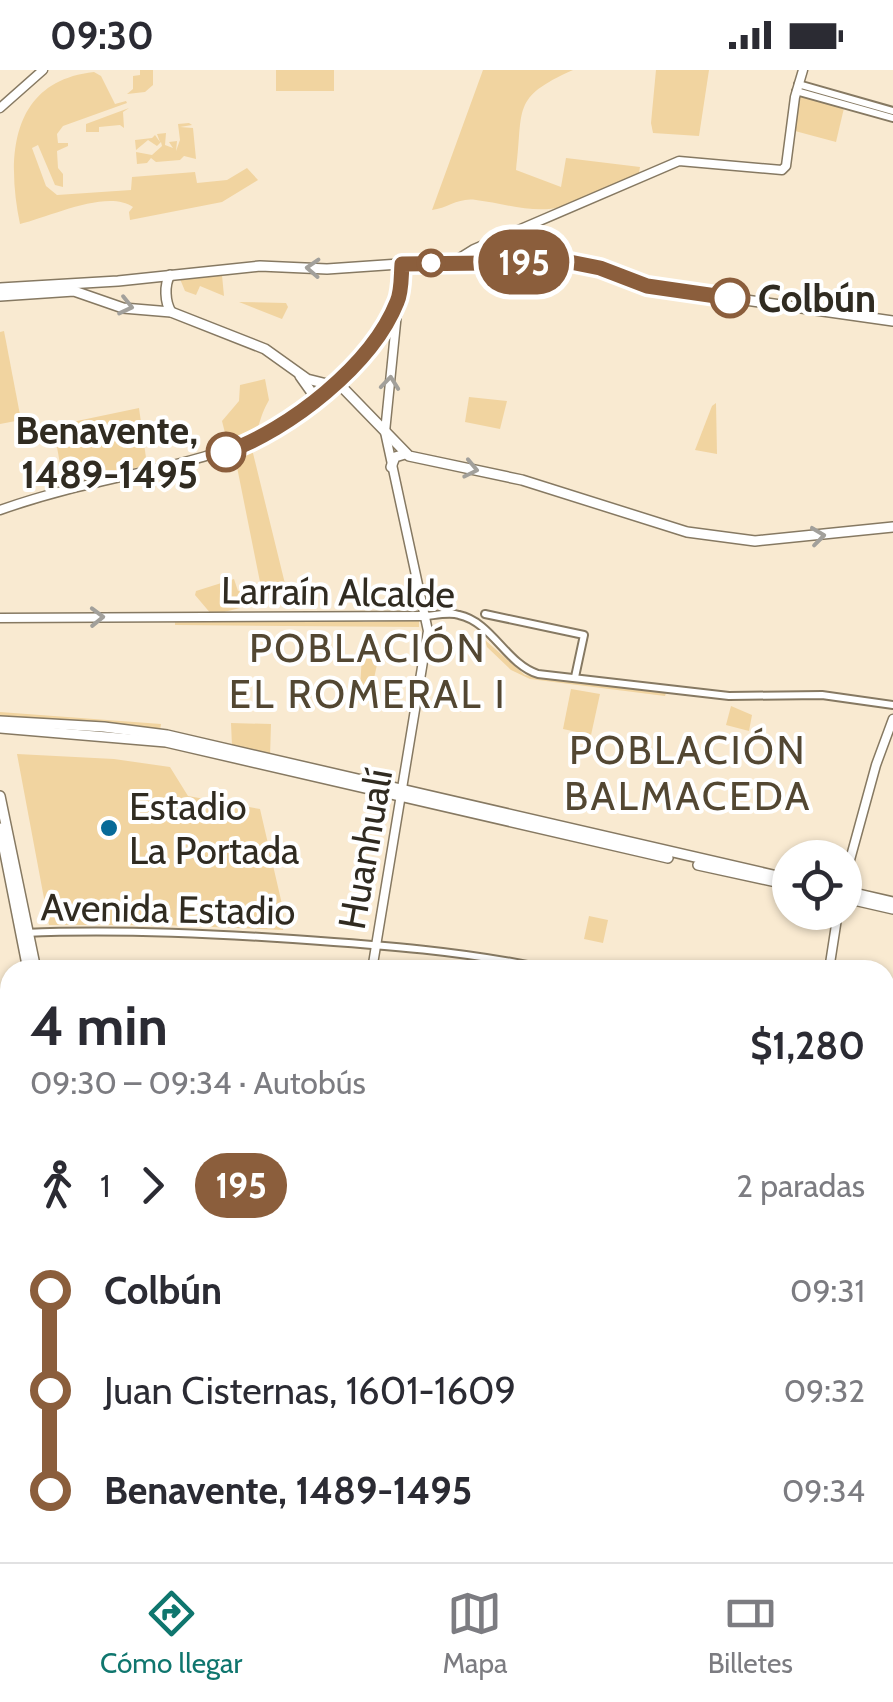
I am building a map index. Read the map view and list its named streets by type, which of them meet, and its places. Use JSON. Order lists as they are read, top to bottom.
{
  "streets": {
    "main road": ["Larraín Alcalde", "Huanhualí"],
    "street": ["Avenida Estadio"]
  },
  "crossings": [
    ["Larraín Alcalde", "Huanhualí"],
    ["Huanhualí", "Avenida Estadio"]
  ],
  "one_way": ["Larraín Alcalde"],
  "districts": ["POBLACIÓN EL ROMERAL I", "POBLACIÓN BALMACEDA"],
  "places": ["Colbún", "Benavente, 1489-1495", "Estadio La Portada"],
  "lines": ["bus line 195"],
  "page": {
    "status": "09:30",
    "on_map": "195",
    "heading": ["4 min", "09:30 – 09:34 · Autobús", "$1,280"],
    "legs": ["1", "195", "2 paradas"],
    "list": [
      {
        "name": "Colbún",
        "value": "09:31"
      },
      {
        "name": "Juan Cisternas, 1601-1609",
        "value": "09:32"
      },
      {
        "name": "Benavente, 1489-1495",
        "value": "09:34"
      }
    ],
    "tabs": ["Cómo llegar", "Mapa", "Billetes"]
  }
}
